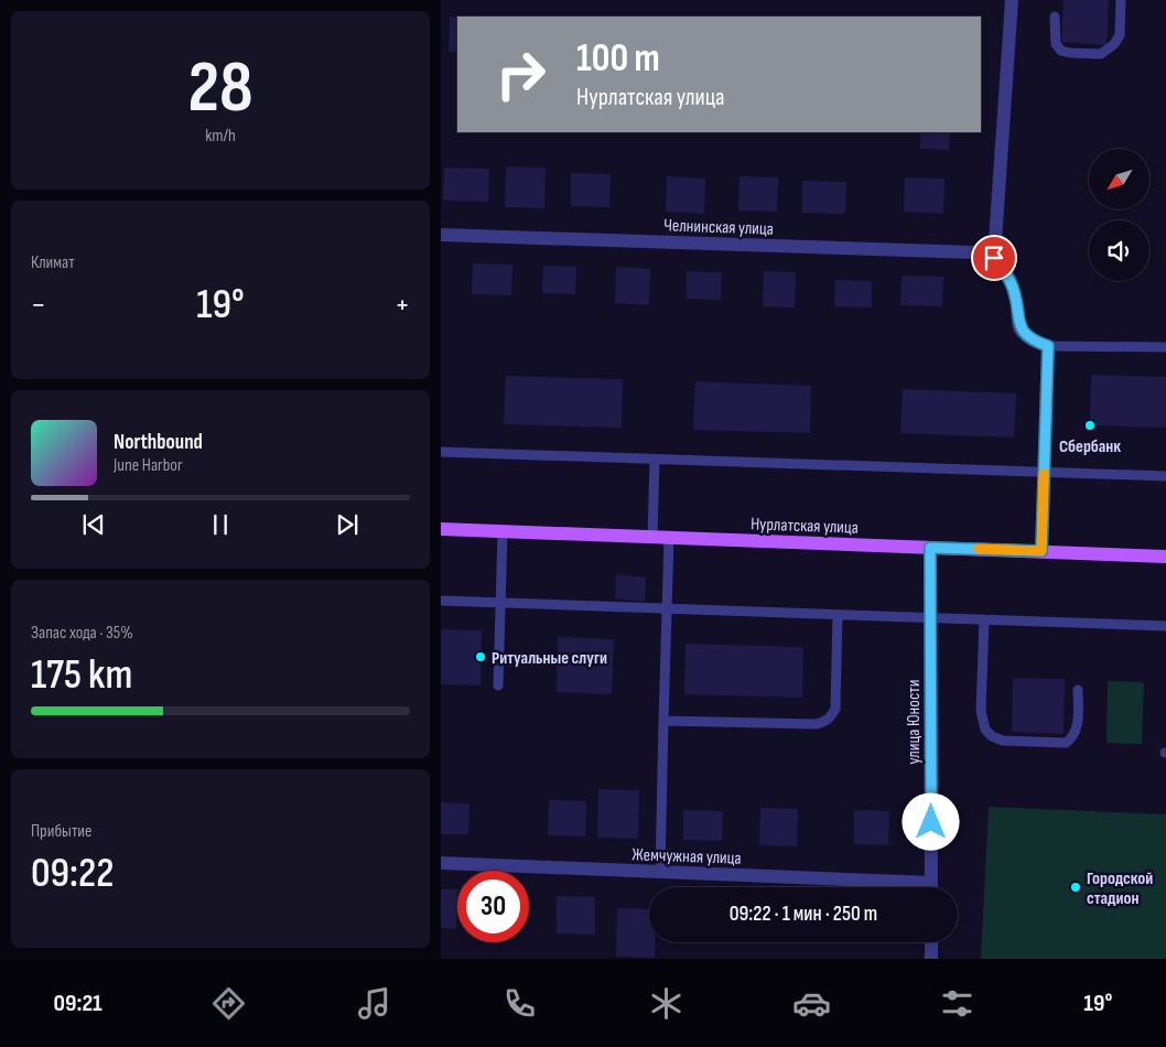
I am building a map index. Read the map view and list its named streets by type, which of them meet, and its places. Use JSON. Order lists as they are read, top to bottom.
{
  "streets": {
    "main road": ["Нурлатская улица"],
    "street": ["Челнинская улица", "улица Юности", "Жемчужная улица"]
  },
  "crossings": [
    ["Нурлатская улица", "улица Юности"],
    ["улица Юности", "Жемчужная улица"]
  ],
  "places": ["Сбербанк", "Ритуальные слуги", "Городской стадион"],
  "north": "bottom left",
  "page": {
    "tile": [
      ["28", "km/h"],
      "Климат",
      ["Запас хода · 35%", "175 km"],
      ["Прибытие", "09:22"]
    ],
    "turn": ["100 m", "Нурлатская улица"],
    "heat": ["−", "19°", "+"],
    "song": ["Northbound", "June Harbor"],
    "limit": "30",
    "trip": "09:22 · 1 мин · 250 m",
    "tabs": ["09:21", "19°"]
  }
}
